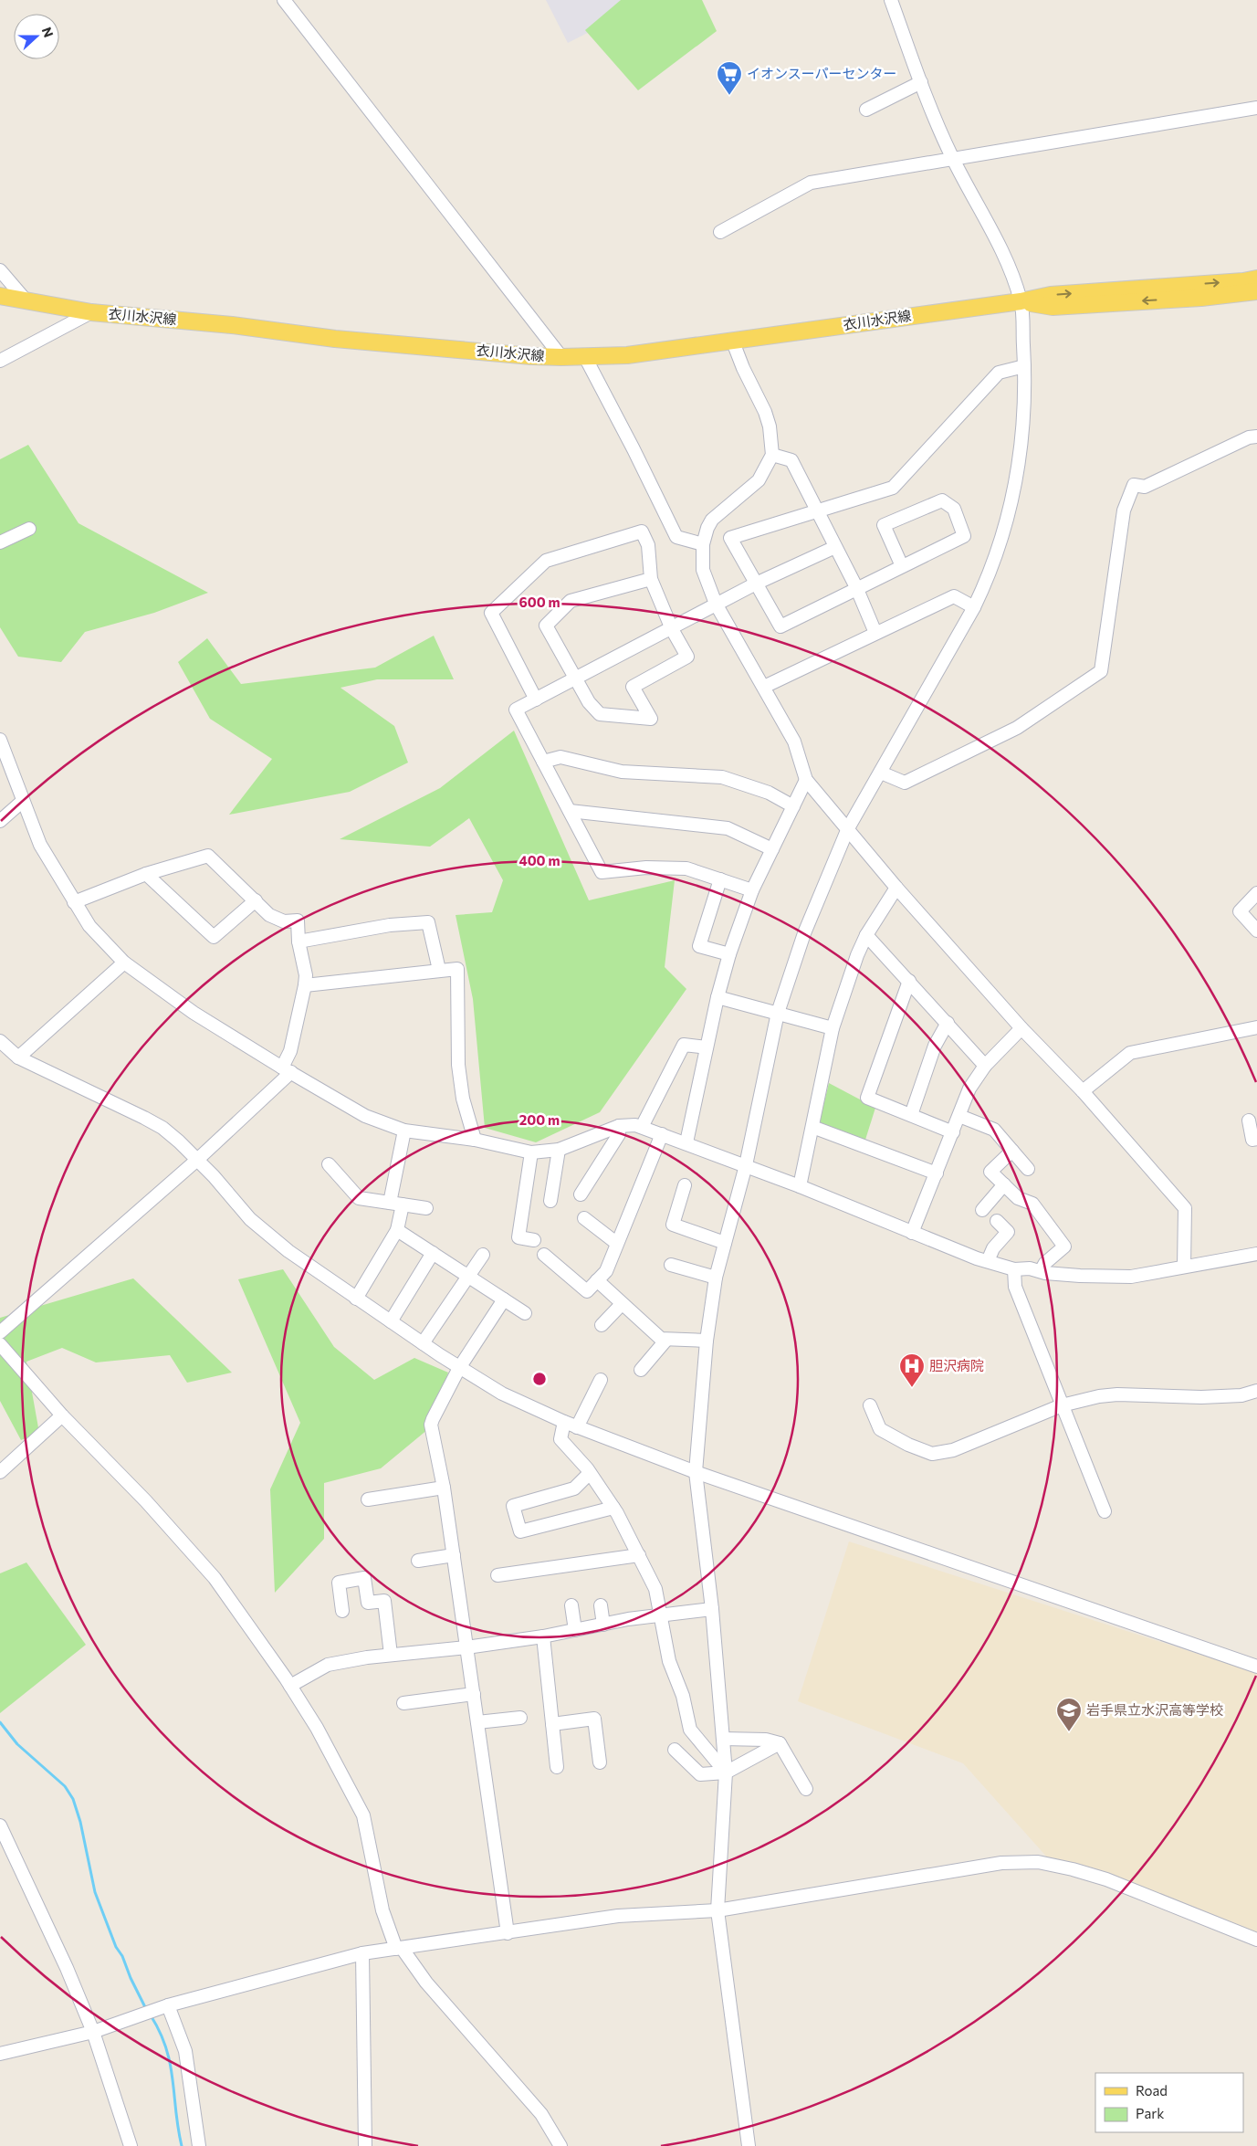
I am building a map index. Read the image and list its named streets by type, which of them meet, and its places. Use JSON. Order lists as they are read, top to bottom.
{
  "streets": {
    "main road": ["衣川水沢線"]
  },
  "places": {
    "supermarket": ["イオンスーパーセンター"],
    "hospital": ["胆沢病院"],
    "school or university": ["岩手県立水沢高等学校"]
  },
  "legend": ["Road", "Park"],
  "north": "right",
  "rings": ["600 m", "400 m", "200 m"]
}
